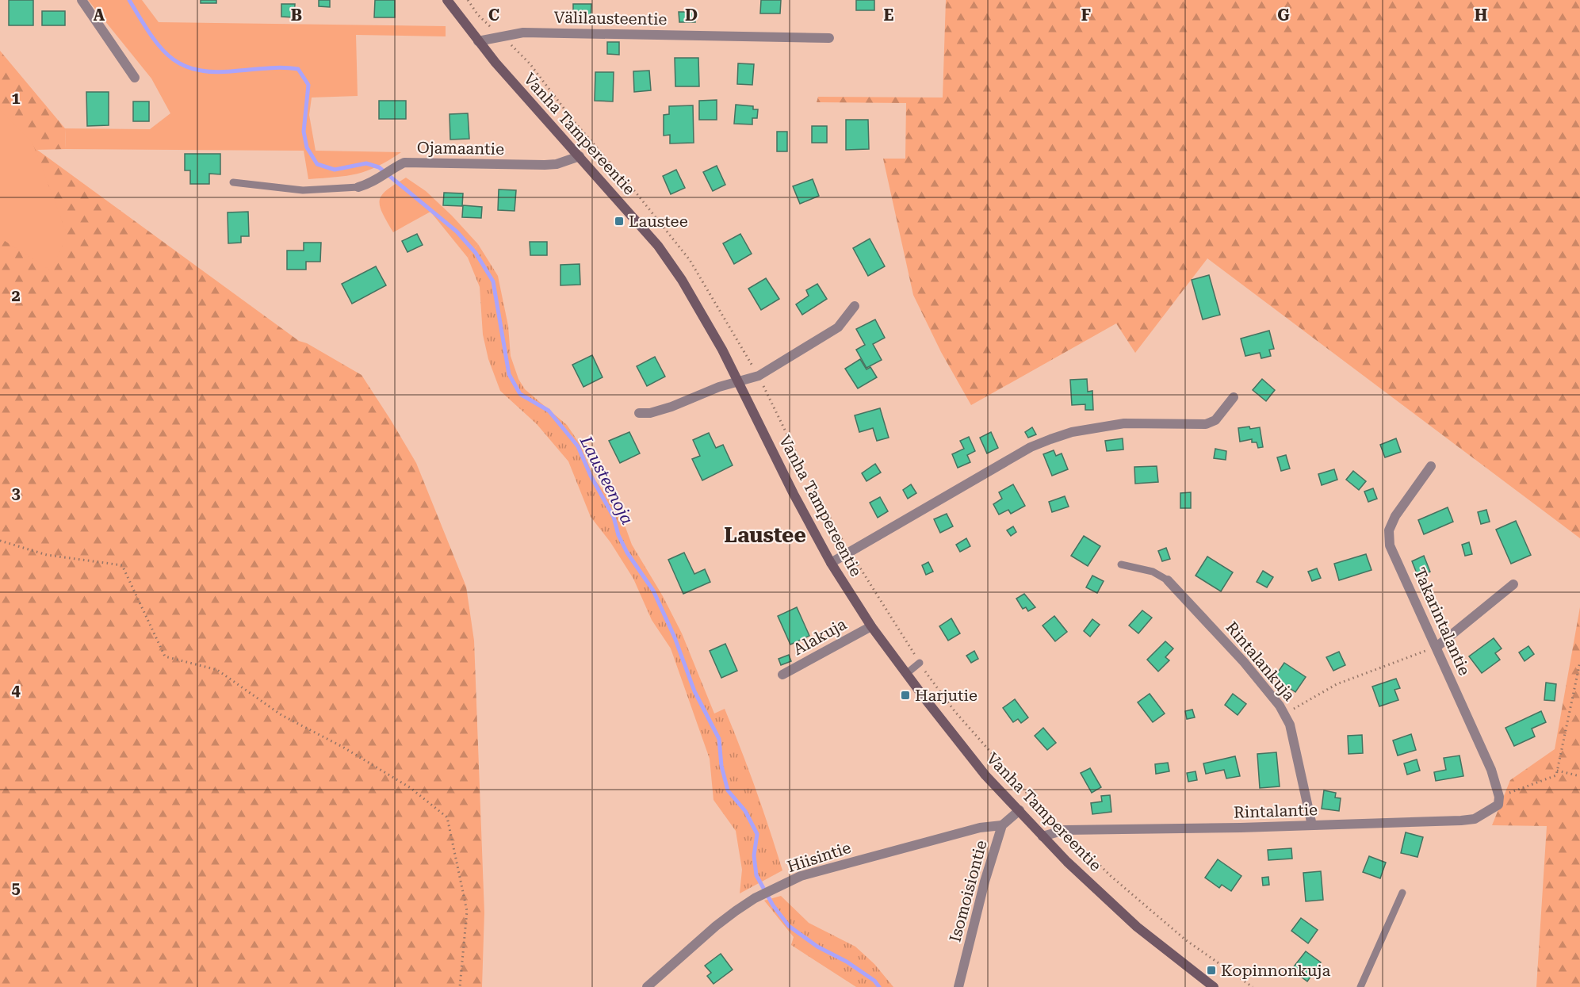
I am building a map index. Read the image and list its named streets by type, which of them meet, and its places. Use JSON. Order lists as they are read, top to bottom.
{
  "streets": {
    "main road": ["Vanha Tampereentie"],
    "street": [
      "Välilausteentie",
      "Ojamaantie",
      "Takarintalantie",
      "Alakuja",
      "Rintalankuja",
      "Rintalantie",
      "Hiisintie",
      "Isomoisiontie"
    ]
  },
  "crossings": [
    ["Välilausteentie", "Vanha Tampereentie"],
    ["Vanha Tampereentie", "Ojamaantie"],
    ["Vanha Tampereentie", "Alakuja"],
    ["Vanha Tampereentie", "Rintalantie"],
    ["Vanha Tampereentie", "Isomoisiontie"],
    ["Takarintalantie", "Rintalantie"],
    ["Rintalankuja", "Rintalantie"],
    ["Hiisintie", "Isomoisiontie"]
  ],
  "districts": ["Laustee"],
  "water": ["Lausteenoja"],
  "places": {
    "transit": ["Laustee", "Harjutie", "Kopinnonkuja"]
  },
  "grid": {
    "columns": [
      "A",
      "B",
      "C",
      "D",
      "E",
      "F",
      "G",
      "H"
    ],
    "rows": [
      "1",
      "2",
      "3",
      "4",
      "5"
    ]
  }
}
